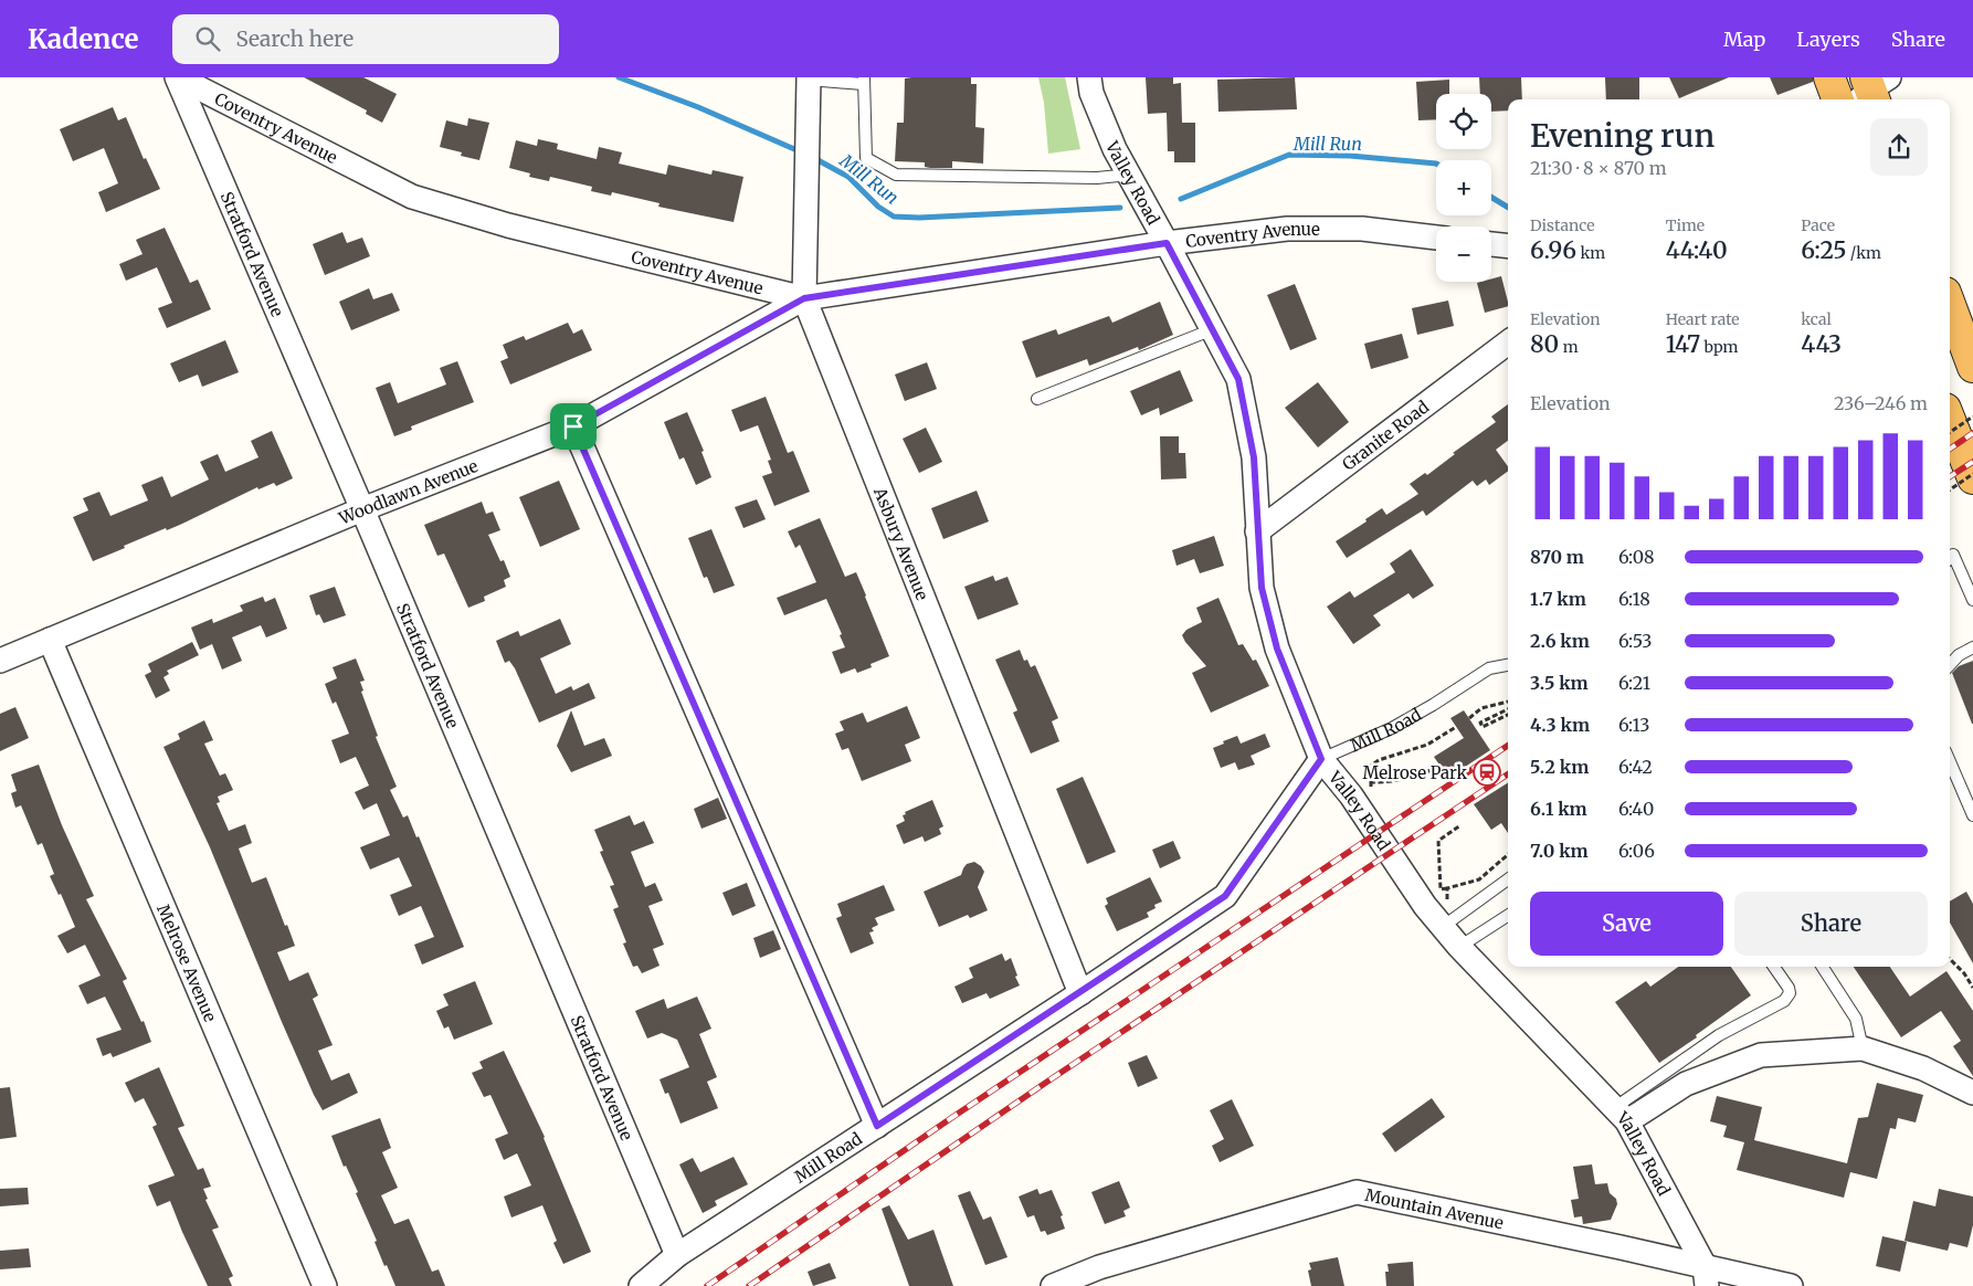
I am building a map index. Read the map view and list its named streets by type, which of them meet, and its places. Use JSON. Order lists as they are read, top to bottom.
{
  "streets": {
    "street": [
      "Coventry Avenue",
      "Valley Road",
      "Stratford Avenue",
      "Granite Road",
      "Woodlawn Avenue",
      "Asbury Avenue",
      "Mill Road",
      "Melrose Avenue",
      "Mountain Avenue"
    ]
  },
  "crossings": [
    ["Coventry Avenue", "Valley Road"],
    ["Coventry Avenue", "Stratford Avenue"],
    ["Coventry Avenue", "Woodlawn Avenue"],
    ["Coventry Avenue", "Asbury Avenue"],
    ["Valley Road", "Granite Road"],
    ["Valley Road", "Mill Road"],
    ["Valley Road", "Mountain Avenue"],
    ["Stratford Avenue", "Woodlawn Avenue"],
    ["Stratford Avenue", "Mill Road"],
    ["Woodlawn Avenue", "Asbury Avenue"],
    ["Woodlawn Avenue", "Melrose Avenue"],
    ["Asbury Avenue", "Mill Road"]
  ],
  "water": ["Mill Run"],
  "places": {
    "station": ["Melrose Park"]
  },
  "page": {
    "header": "Kadence",
    "search": "Search here",
    "nav": ["Map", "Layers", "Share"],
    "map_buttons": ["+", "−"],
    "heading": ["Evening run", "21:30 · 8 × 870 m"],
    "stats": [
      ["Distance", "6.96 km"],
      ["Time", "44:40"],
      ["Pace", "6:25 /km"],
      ["Elevation", "80 m"],
      ["Heart rate", "147 bpm"],
      ["kcal", "443"]
    ],
    "chart": ["Elevation", "236–246 m"],
    "list": [
      {
        "name": "870 m",
        "note": "6:08"
      },
      {
        "name": "1.7 km",
        "note": "6:18"
      },
      {
        "name": "2.6 km",
        "note": "6:53"
      },
      {
        "name": "3.5 km",
        "note": "6:21"
      },
      {
        "name": "4.3 km",
        "note": "6:13"
      },
      {
        "name": "5.2 km",
        "note": "6:42"
      },
      {
        "name": "6.1 km",
        "note": "6:40"
      },
      {
        "name": "7.0 km",
        "note": "6:06"
      }
    ],
    "buttons": ["Save", "Share"]
  }
}
